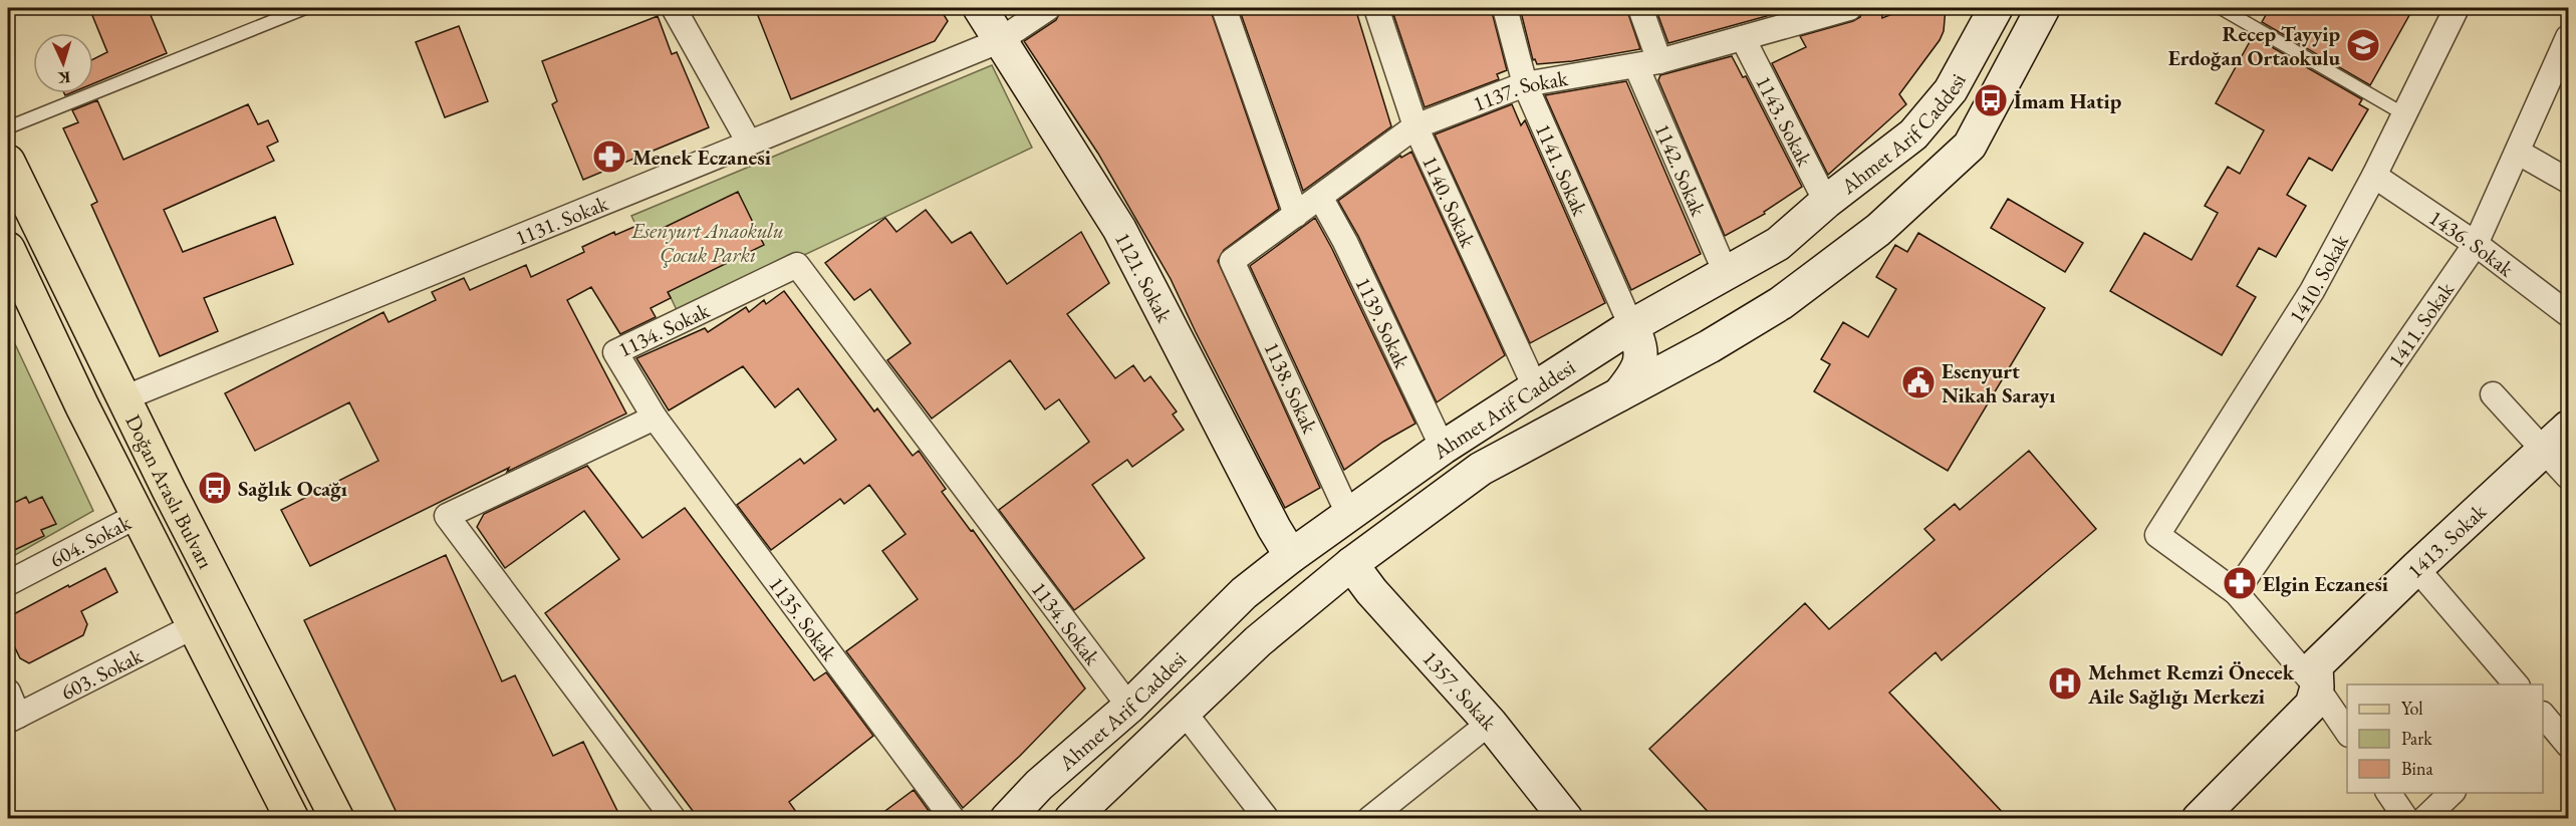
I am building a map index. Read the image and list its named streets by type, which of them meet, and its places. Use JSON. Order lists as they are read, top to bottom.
{
  "streets": {
    "main road": ["Doğan Araslı Bulvarı"],
    "street": [
      "1137. Sokak",
      "1143. Sokak",
      "Ahmet Arif Caddesi",
      "1141. Sokak",
      "1142. Sokak",
      "1140. Sokak",
      "1131. Sokak",
      "1436. Sokak",
      "1121. Sokak",
      "1410. Sokak",
      "1139. Sokak",
      "1411. Sokak",
      "1134. Sokak",
      "1138. Sokak",
      "1413. Sokak",
      "604. Sokak",
      "1135. Sokak",
      "603. Sokak",
      "1357. Sokak"
    ]
  },
  "crossings": [
    ["1137. Sokak", "1143. Sokak"],
    ["1137. Sokak", "1141. Sokak"],
    ["1137. Sokak", "1142. Sokak"],
    ["1137. Sokak", "1140. Sokak"],
    ["1137. Sokak", "1139. Sokak"],
    ["1137. Sokak", "1138. Sokak"],
    ["1143. Sokak", "Ahmet Arif Caddesi"],
    ["Ahmet Arif Caddesi", "1141. Sokak"],
    ["Ahmet Arif Caddesi", "1142. Sokak"],
    ["Ahmet Arif Caddesi", "1140. Sokak"],
    ["Ahmet Arif Caddesi", "1121. Sokak"],
    ["Ahmet Arif Caddesi", "1139. Sokak"],
    ["Ahmet Arif Caddesi", "1134. Sokak"],
    ["Ahmet Arif Caddesi", "1138. Sokak"],
    ["Ahmet Arif Caddesi", "1357. Sokak"],
    ["1131. Sokak", "1121. Sokak"],
    ["1131. Sokak", "Doğan Araslı Bulvarı"],
    ["1436. Sokak", "1410. Sokak"],
    ["1436. Sokak", "1411. Sokak"],
    ["1410. Sokak", "1411. Sokak"],
    ["1134. Sokak", "1135. Sokak"],
    ["Doğan Araslı Bulvarı", "604. Sokak"],
    ["Doğan Araslı Bulvarı", "603. Sokak"]
  ],
  "parks": ["Esenyurt Anaokulu Çocuk Parkı"],
  "places": {
    "school or university": ["Recep Tayyip Erdoğan Ortaokulu"],
    "bus stop": ["İmam Hatip", "Sağlık Ocağı"],
    "pharmacy": ["Menek Eczanesi", "Elgin Eczanesi"],
    "public building": ["Esenyurt Nikah Sarayı"],
    "hospital": ["Mehmet Remzi Önecek Aile Sağlığı Merkezi"]
  },
  "legend": ["Yol", "Park", "Bina"],
  "north": "bottom"
}
